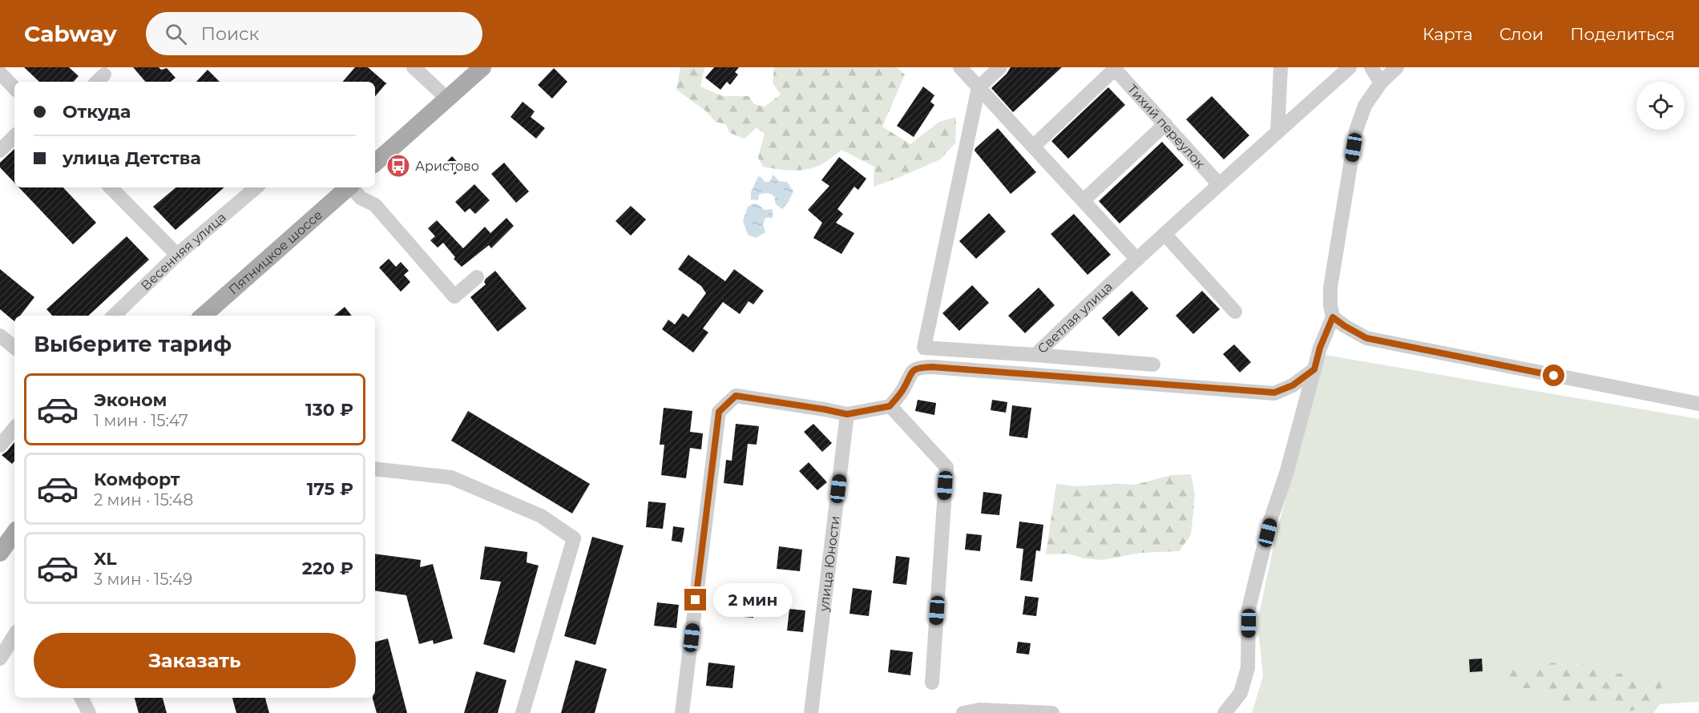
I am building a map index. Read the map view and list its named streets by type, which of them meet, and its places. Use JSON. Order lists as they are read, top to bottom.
{
  "streets": {
    "main road": ["Пятницкое шоссе"],
    "street": [
      "Тихий переулок",
      "Весенняя улица",
      "Светлая улица",
      "улица Юности"
    ]
  },
  "crossings": [
    ["Тихий переулок", "Светлая улица"]
  ],
  "places": {
    "bus stop": ["Аристово"]
  },
  "page": {
    "header": "Cabway",
    "search": "Поиск",
    "nav": ["Карта", "Слои", "Поделиться"],
    "banner": ["Откуда", "улица Детства"],
    "heading": "Выберите тариф",
    "list": [
      {
        "name": "Эконом",
        "note": "1 мин · 15:47",
        "value": "130 ₽"
      },
      {
        "name": "Комфорт",
        "note": "2 мин · 15:48",
        "value": "175 ₽"
      },
      {
        "name": "XL",
        "note": "3 мин · 15:49",
        "value": "220 ₽"
      }
    ],
    "bubble": "2 мин",
    "buttons": "Заказать"
  }
}
